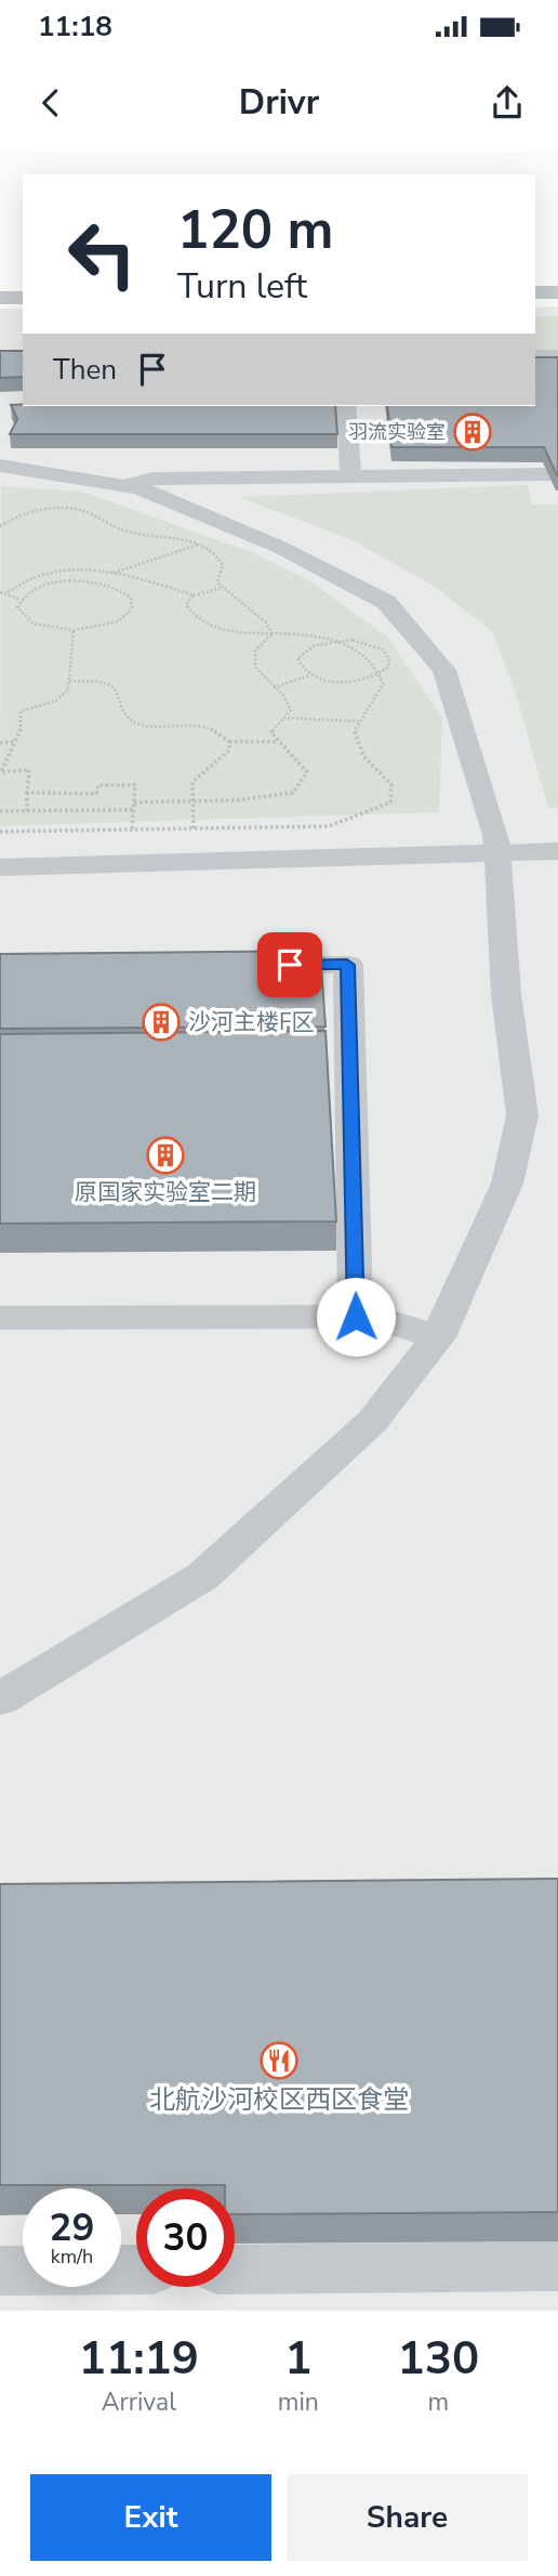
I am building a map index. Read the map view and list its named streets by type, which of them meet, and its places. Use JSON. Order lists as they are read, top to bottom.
{
  "places": {
    "building": ["羽流实验室", "沙河主楼F区", "原国家实验室二期"],
    "restaurant": ["北航沙河校区西区食堂"]
  },
  "page": {
    "status": "11:18",
    "header": "Drivr",
    "turn": ["120 m", "Turn left"],
    "then": "Then",
    "speed": "29 km/h",
    "limit": "30",
    "eta": [
      "11:19",
      "Arrival",
      "1",
      "min",
      "130",
      "m"
    ],
    "buttons": ["Exit", "Share"]
  }
}
